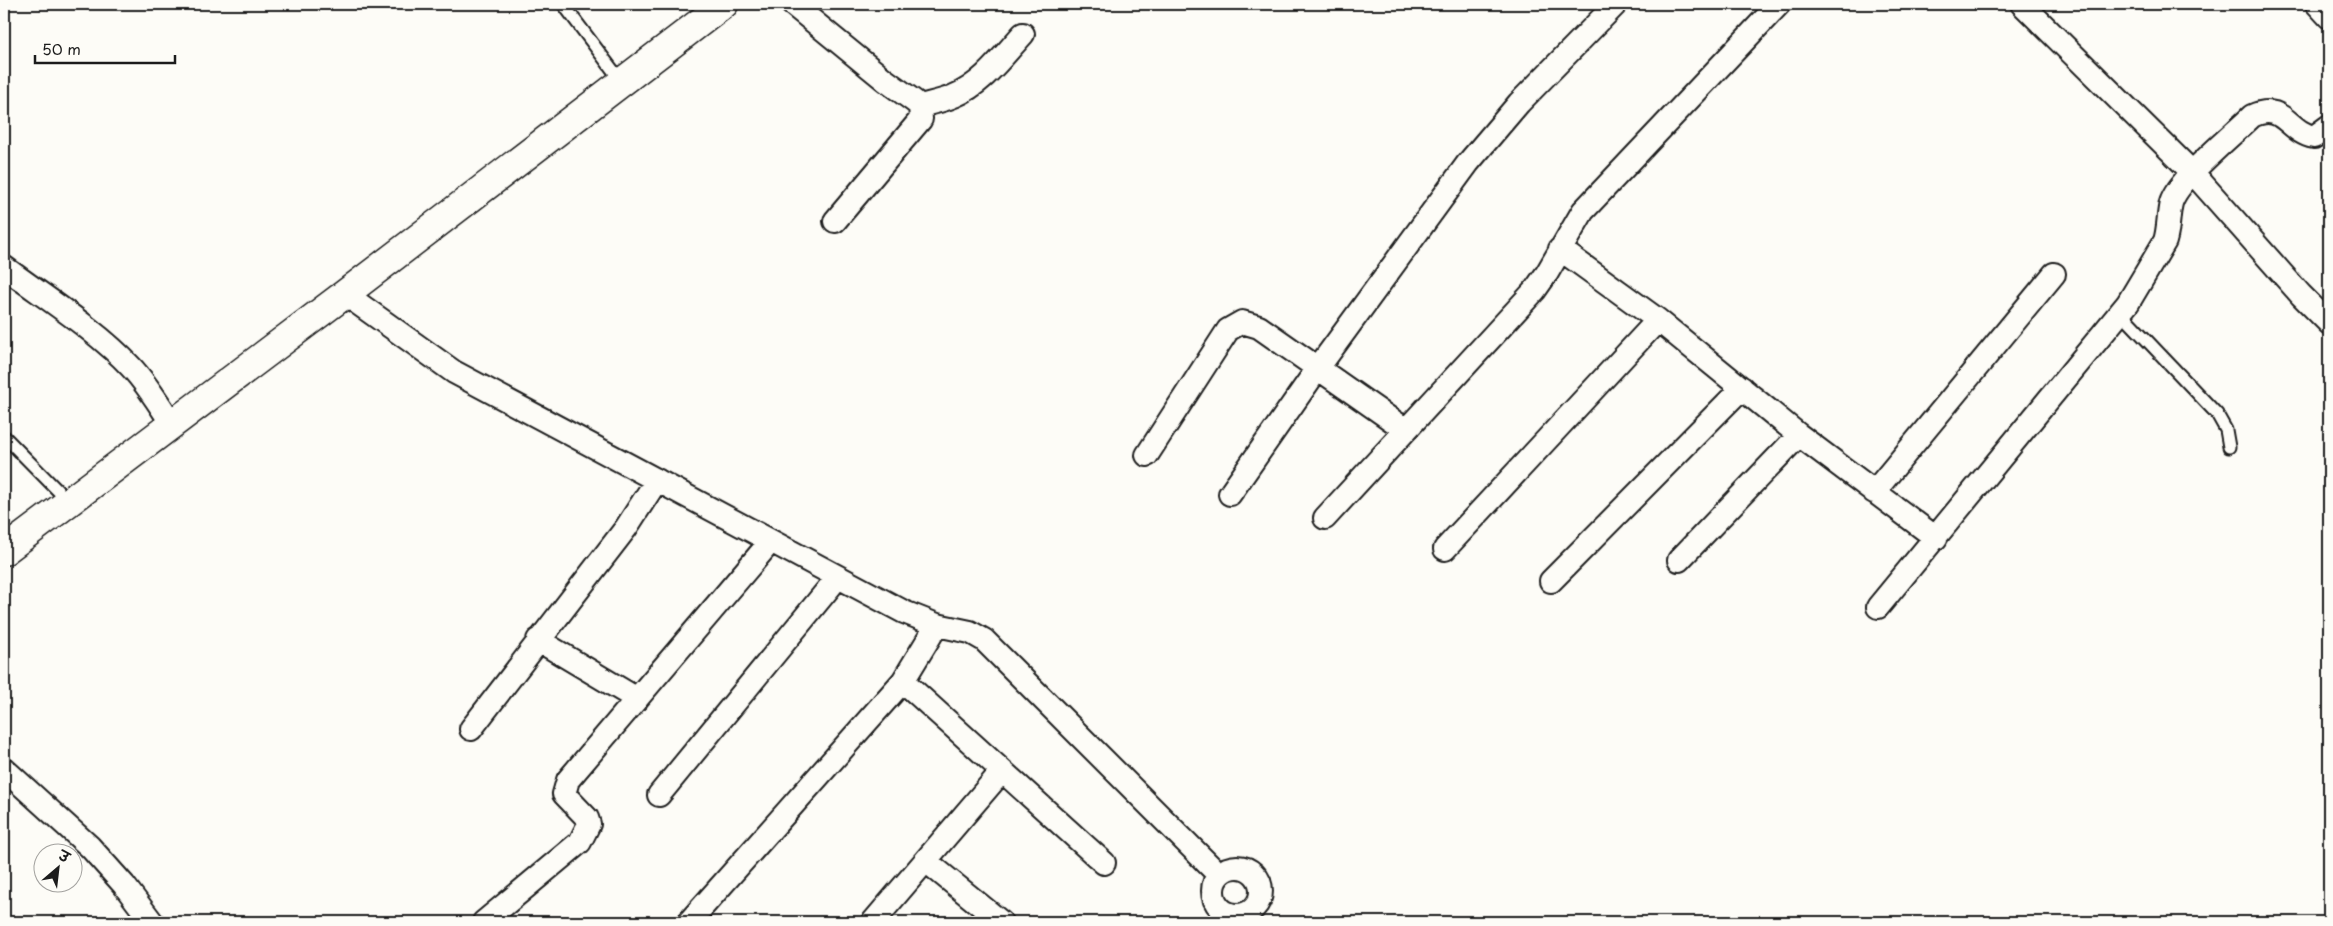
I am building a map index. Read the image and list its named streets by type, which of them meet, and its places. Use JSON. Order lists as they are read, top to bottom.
{
  "scale_bar": "50 m",
  "north": "top right"
}
